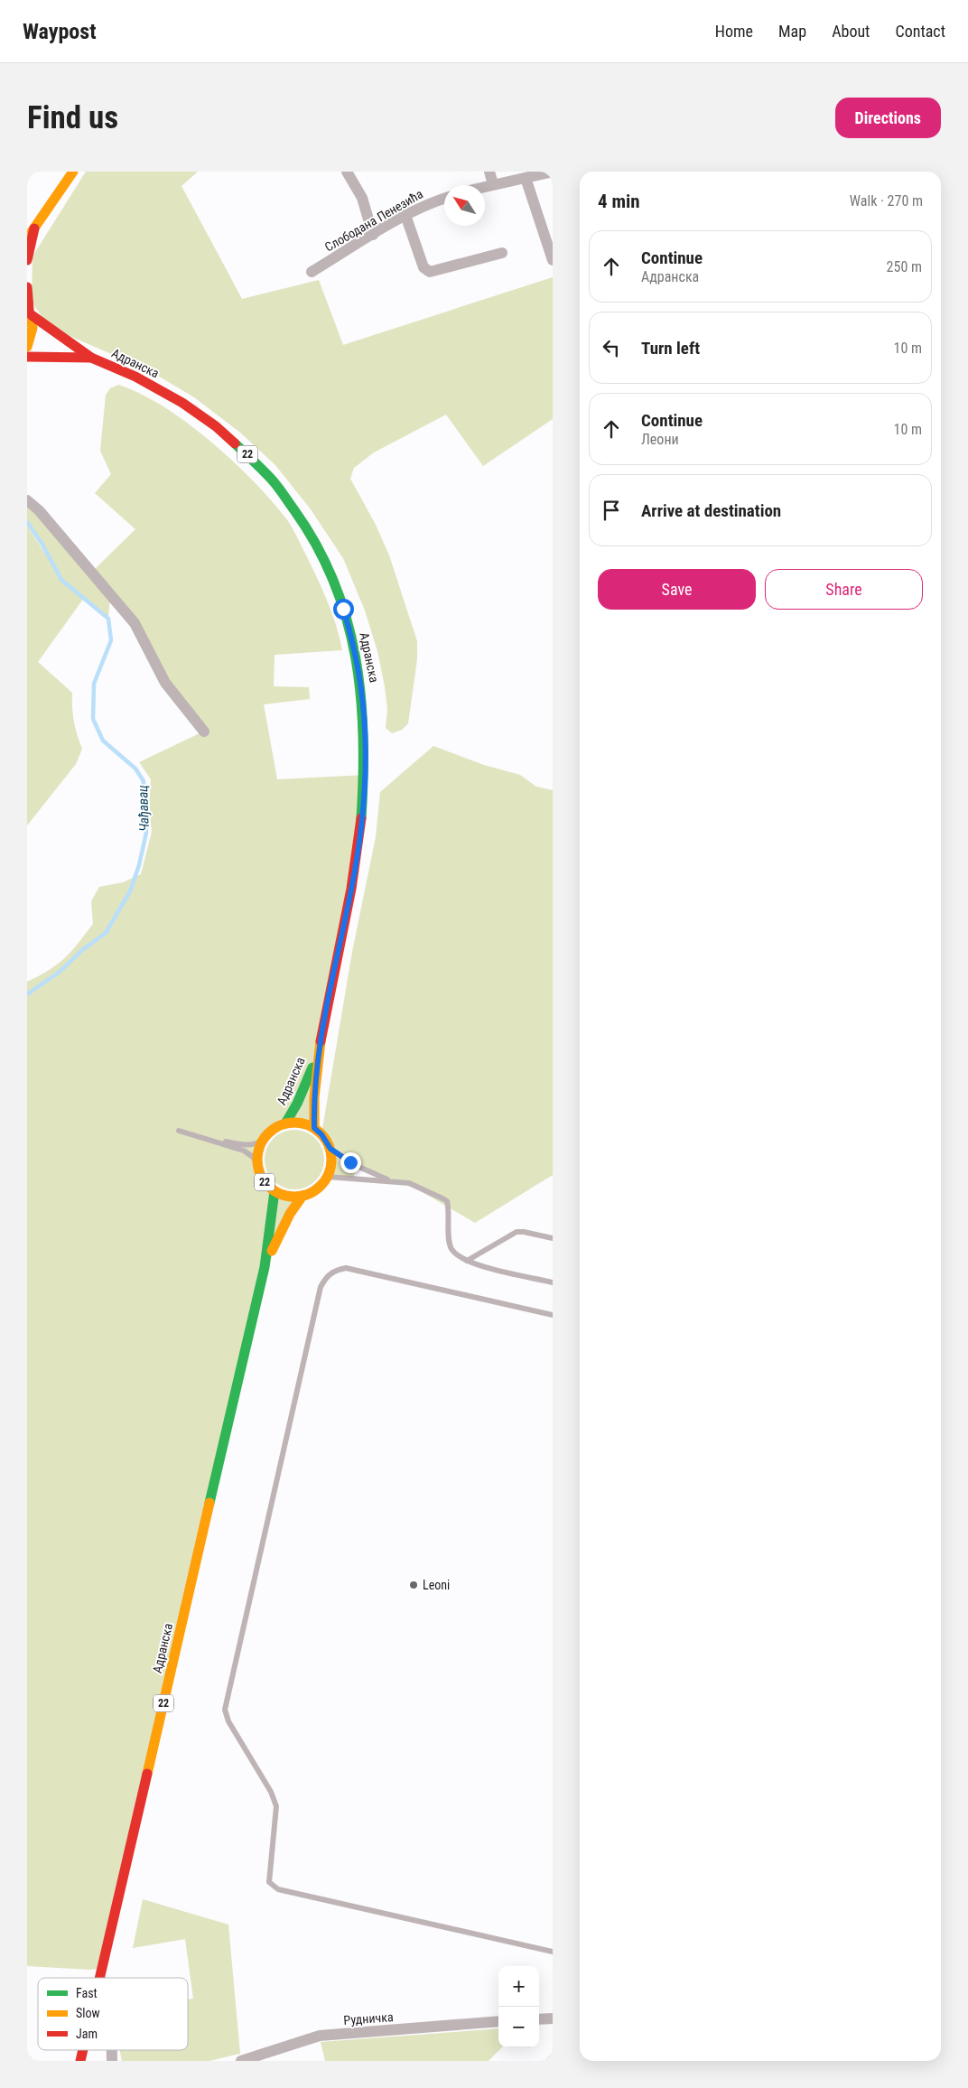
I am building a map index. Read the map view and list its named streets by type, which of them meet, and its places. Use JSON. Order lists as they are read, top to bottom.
{
  "streets": {
    "main road": ["Адранска", "22"],
    "street": ["Слободана Пенезића", "Рудничка"]
  },
  "crossings": [
    ["Адранска", "22"]
  ],
  "water": ["Чађавац"],
  "places": ["Leoni"],
  "legend": ["Fast", "Slow", "Jam"],
  "north": "top left",
  "page": {
    "header": "Waypost",
    "nav": [
      "Home",
      "Map",
      "About",
      "Contact"
    ],
    "buttons": [
      "Directions",
      ["Save", "Share"]
    ],
    "title": "Find us",
    "heading": ["4 min", "Walk · 270 m"],
    "list": [
      ["Continue", "Адранска", "250 m"],
      ["Turn left", "10 m"],
      ["Continue", "Леони", "10 m"],
      "Arrive at destination"
    ],
    "map_buttons": ["+", "−"]
  }
}
